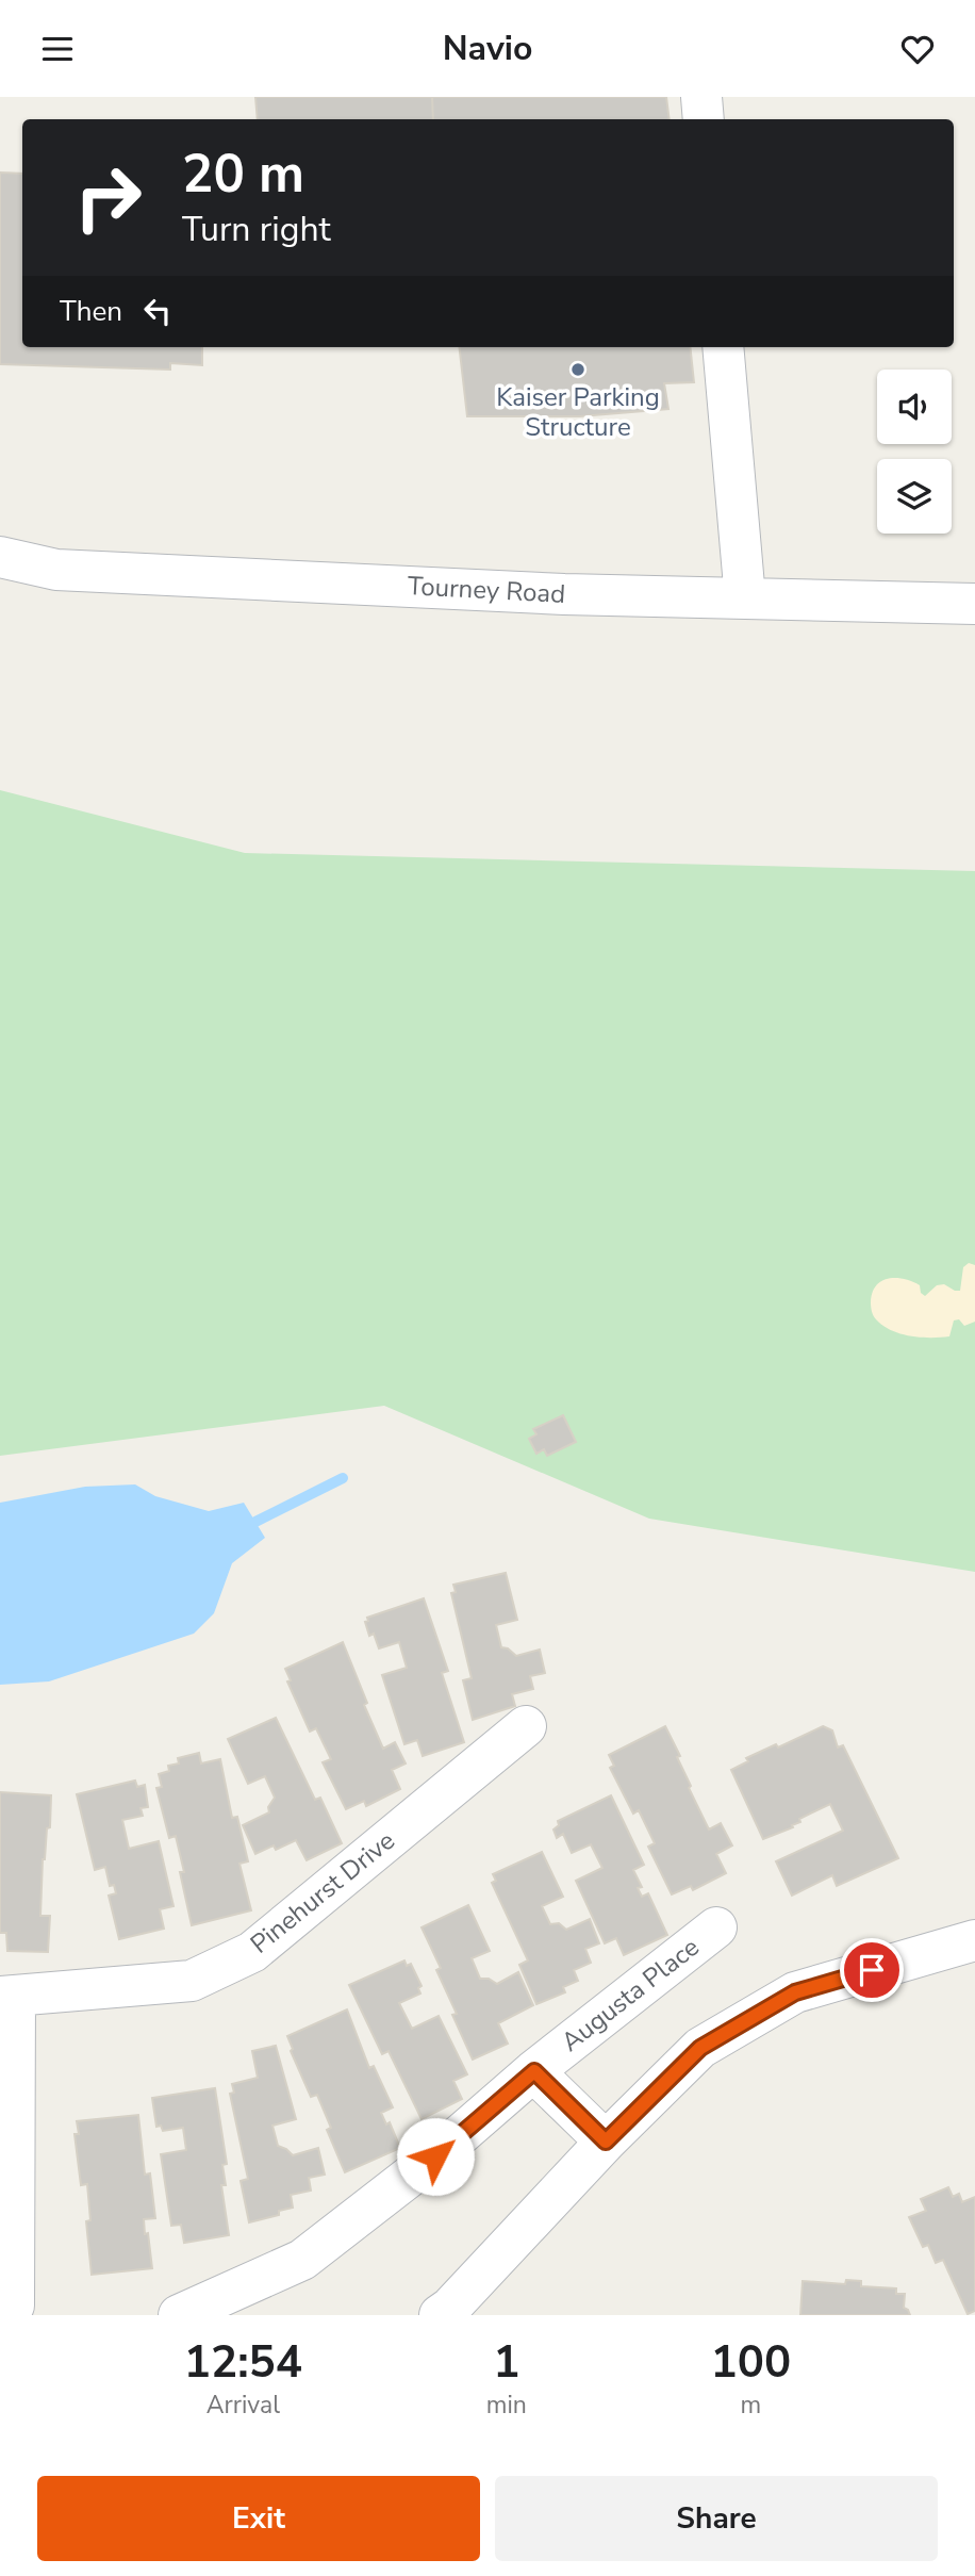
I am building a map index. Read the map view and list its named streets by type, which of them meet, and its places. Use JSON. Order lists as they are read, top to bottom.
{
  "streets": {
    "street": ["Tourney Road", "Pinehurst Drive", "Augusta Place"]
  },
  "places": ["Kaiser Parking Structure"],
  "page": {
    "header": "Navio",
    "turn": ["20 m", "Turn right"],
    "then": "Then",
    "eta": [
      "12:54",
      "Arrival",
      "1",
      "min",
      "100",
      "m"
    ],
    "buttons": ["Exit", "Share"]
  }
}
